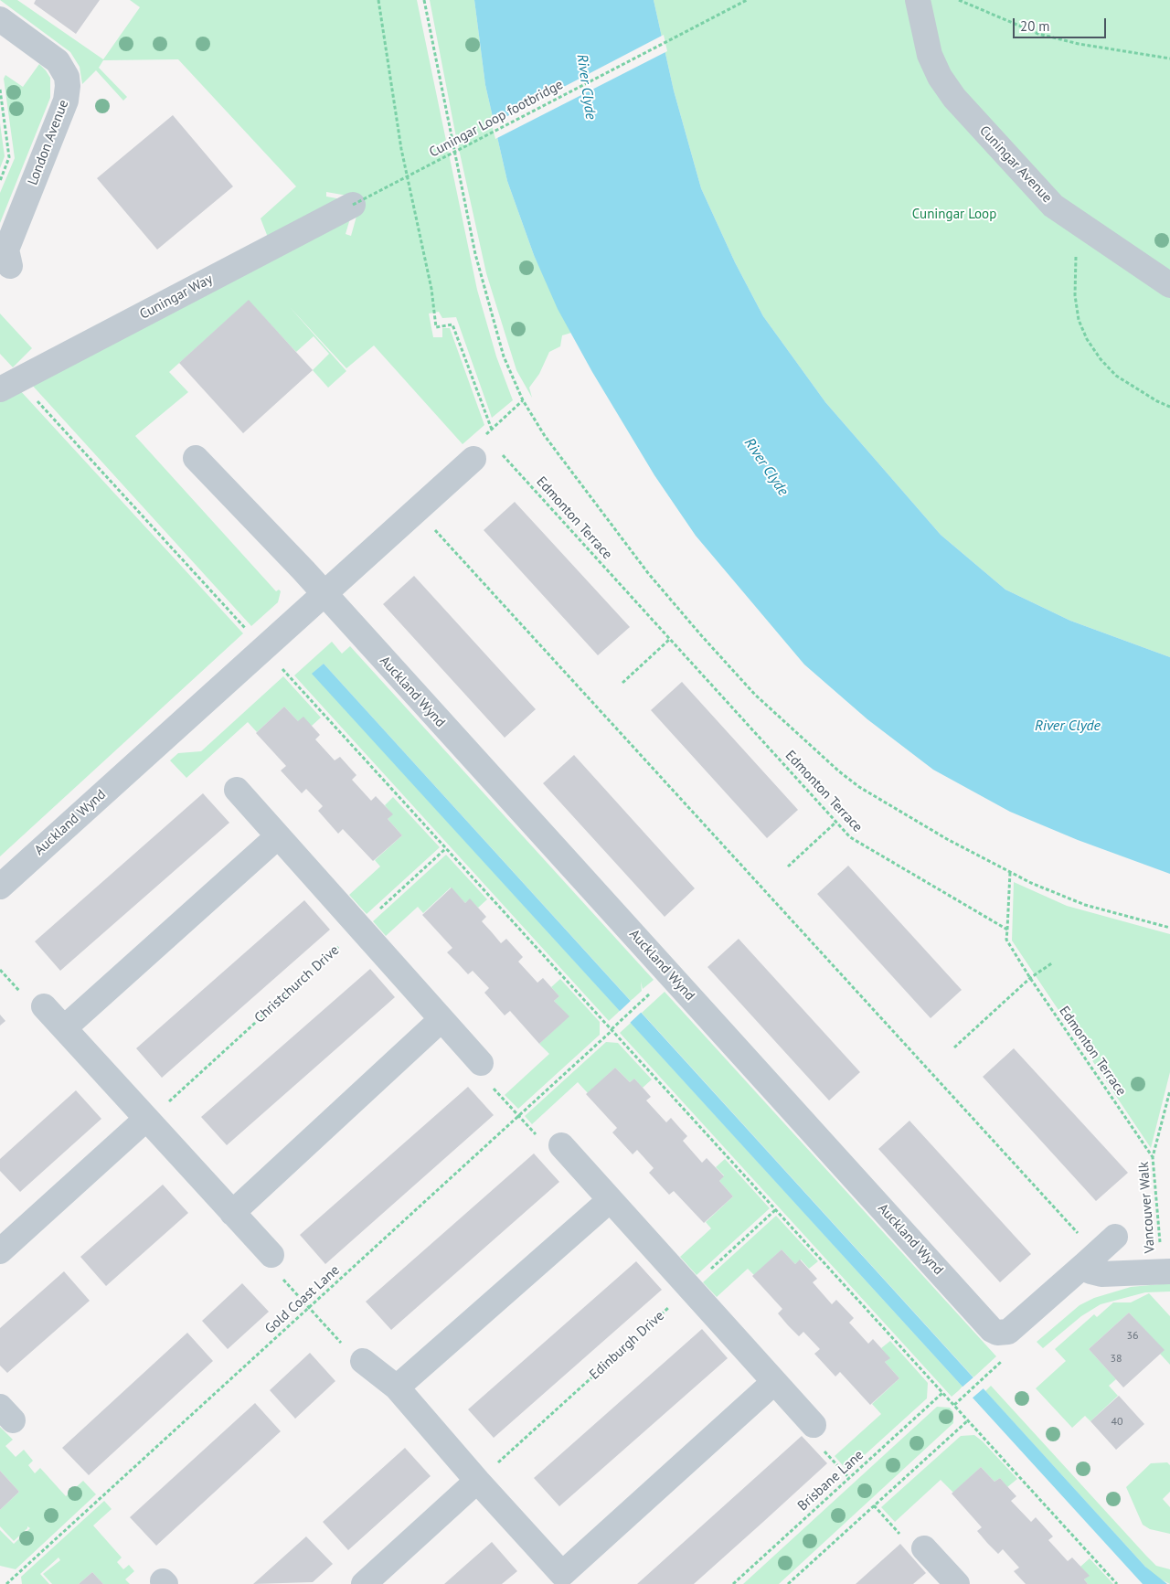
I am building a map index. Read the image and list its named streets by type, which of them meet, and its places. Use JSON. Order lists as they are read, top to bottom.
{
  "streets": {
    "street": [
      "London Avenue",
      "Cuningar Avenue",
      "Cuningar Way",
      "Auckland Wynd"
    ],
    "path": [
      "Cuningar Loop footbridge",
      "Edmonton Terrace",
      "Christchurch Drive",
      "Vancouver Walk",
      "Gold Coast Lane",
      "Edinburgh Drive",
      "Brisbane Lane"
    ]
  },
  "crossings": [
    ["Cuningar Loop footbridge", "Cuningar Way"],
    ["Edmonton Terrace", "Auckland Wynd"],
    ["Edmonton Terrace", "Vancouver Walk"],
    ["Auckland Wynd", "Gold Coast Lane"]
  ],
  "water": ["River Clyde"],
  "parks": ["Cuningar Loop"],
  "house_numbers": ["36", "38", "40"],
  "scale_bar": "20 m"
}
